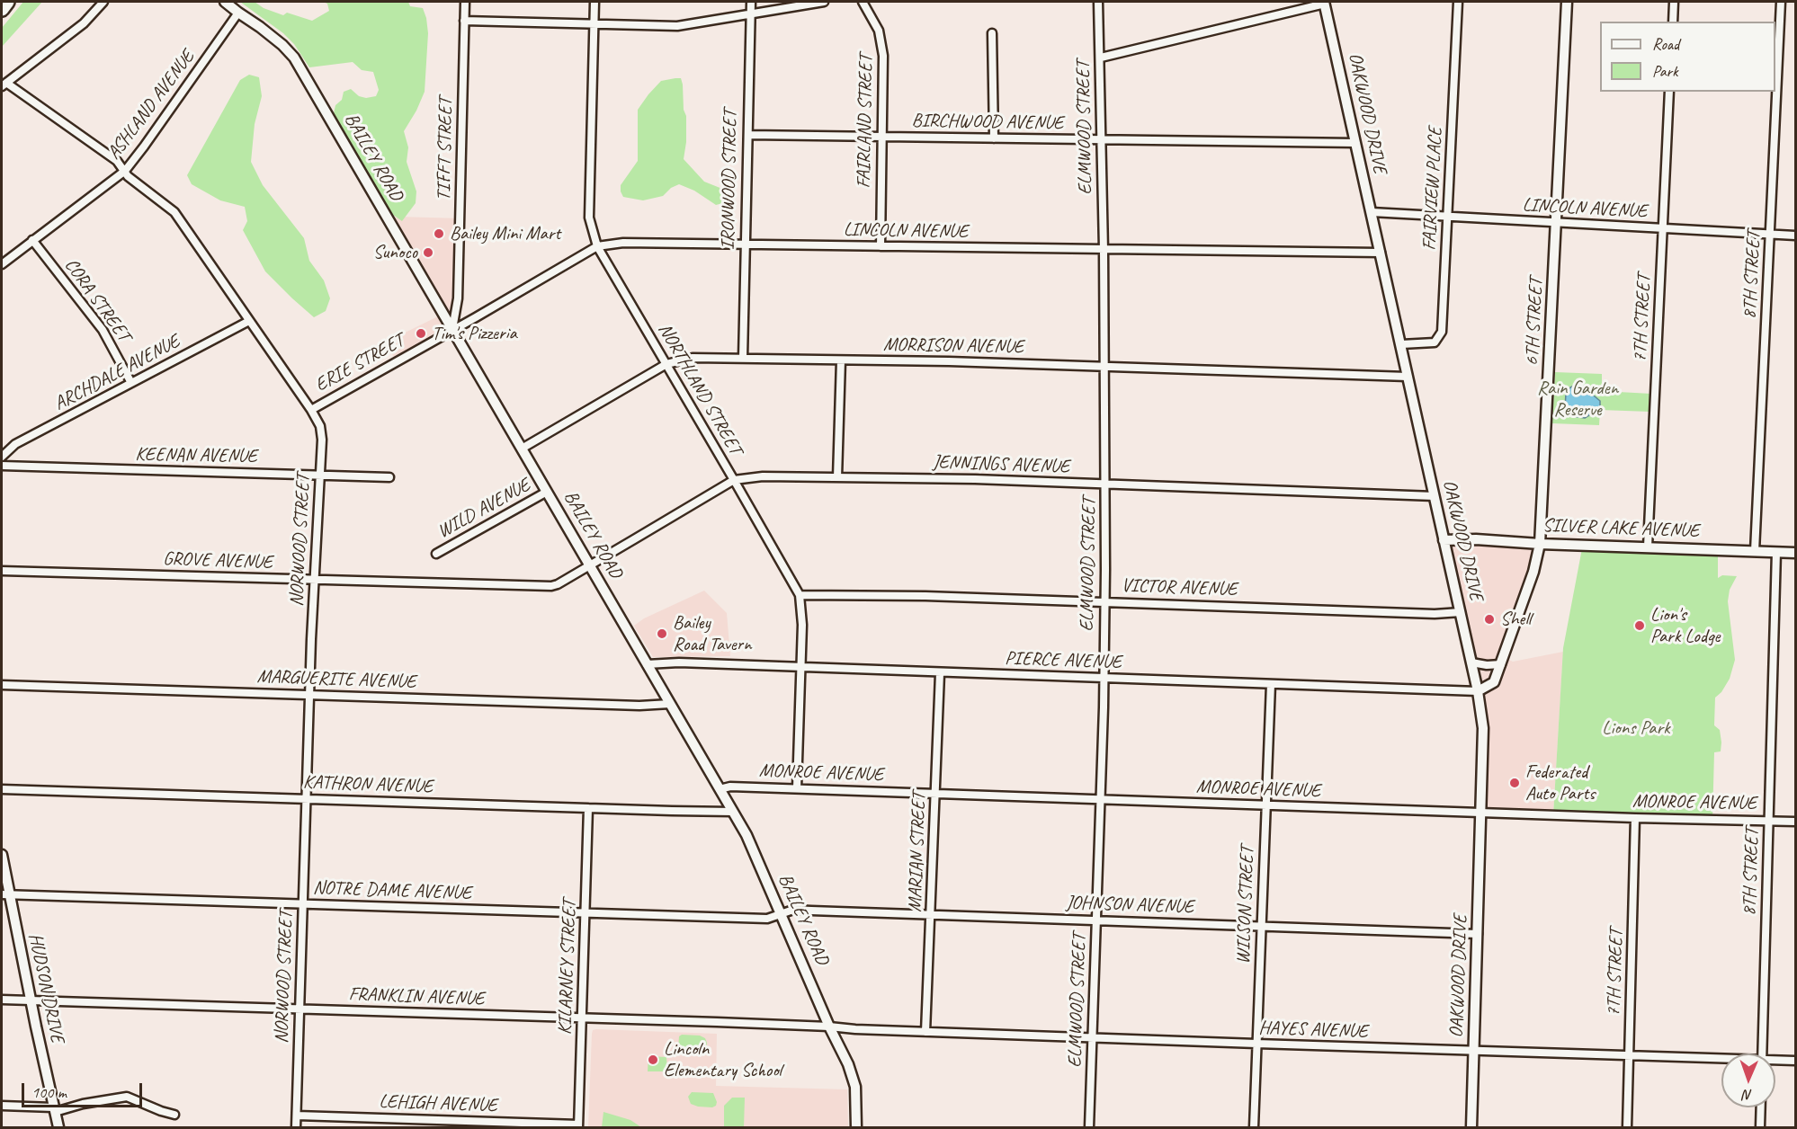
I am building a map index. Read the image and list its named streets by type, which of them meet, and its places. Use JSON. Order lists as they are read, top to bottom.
{
  "streets": {
    "street": [
      "ASHLAND AVENUE",
      "OAKWOOD DRIVE",
      "FAIRLAND STREET",
      "BIRCHWOOD AVENUE",
      "ELMWOOD STREET",
      "TIFFT STREET",
      "BAILEY ROAD",
      "IRONWOOD STREET",
      "FAIRVIEW PLACE",
      "LINCOLN AVENUE",
      "8TH STREET",
      "CORA STREET",
      "7TH STREET",
      "6TH STREET",
      "MORRISON AVENUE",
      "ERIE STREET",
      "ARCHDALE AVENUE",
      "NORTHLAND STREET",
      "KEENAN AVENUE",
      "JENNINGS AVENUE",
      "WILD AVENUE",
      "SILVER LAKE AVENUE",
      "NORWOOD STREET",
      "GROVE AVENUE",
      "VICTOR AVENUE",
      "PIERCE AVENUE",
      "MARGUERITE AVENUE",
      "MONROE AVENUE",
      "KATHRON AVENUE",
      "MARIAN STREET",
      "NOTRE DAME AVENUE",
      "JOHNSON AVENUE",
      "WILSON STREET",
      "KILARNEY STREET",
      "HUDSON DRIVE",
      "FRANKLIN AVENUE",
      "HAYES AVENUE",
      "LEHIGH AVENUE"
    ]
  },
  "crossings": [
    ["ASHLAND AVENUE", "BAILEY ROAD"],
    ["ASHLAND AVENUE", "CORA STREET"],
    ["ASHLAND AVENUE", "NORWOOD STREET"],
    ["OAKWOOD DRIVE", "BIRCHWOOD AVENUE"],
    ["OAKWOOD DRIVE", "FAIRVIEW PLACE"],
    ["OAKWOOD DRIVE", "LINCOLN AVENUE"],
    ["OAKWOOD DRIVE", "6TH STREET"],
    ["OAKWOOD DRIVE", "MORRISON AVENUE"],
    ["OAKWOOD DRIVE", "JENNINGS AVENUE"],
    ["OAKWOOD DRIVE", "SILVER LAKE AVENUE"],
    ["OAKWOOD DRIVE", "VICTOR AVENUE"],
    ["OAKWOOD DRIVE", "PIERCE AVENUE"],
    ["OAKWOOD DRIVE", "MONROE AVENUE"],
    ["OAKWOOD DRIVE", "JOHNSON AVENUE"],
    ["OAKWOOD DRIVE", "HAYES AVENUE"],
    ["FAIRLAND STREET", "BIRCHWOOD AVENUE"],
    ["FAIRLAND STREET", "LINCOLN AVENUE"],
    ["BIRCHWOOD AVENUE", "ELMWOOD STREET"],
    ["BIRCHWOOD AVENUE", "IRONWOOD STREET"],
    ["ELMWOOD STREET", "LINCOLN AVENUE"],
    ["ELMWOOD STREET", "MORRISON AVENUE"],
    ["ELMWOOD STREET", "JENNINGS AVENUE"],
    ["ELMWOOD STREET", "VICTOR AVENUE"],
    ["ELMWOOD STREET", "PIERCE AVENUE"],
    ["ELMWOOD STREET", "MONROE AVENUE"],
    ["ELMWOOD STREET", "JOHNSON AVENUE"],
    ["ELMWOOD STREET", "HAYES AVENUE"],
    ["TIFFT STREET", "BAILEY ROAD"],
    ["TIFFT STREET", "LINCOLN AVENUE"],
    ["TIFFT STREET", "ERIE STREET"],
    ["BAILEY ROAD", "LINCOLN AVENUE"],
    ["BAILEY ROAD", "MORRISON AVENUE"],
    ["BAILEY ROAD", "ERIE STREET"],
    ["BAILEY ROAD", "JENNINGS AVENUE"],
    ["BAILEY ROAD", "WILD AVENUE"],
    ["BAILEY ROAD", "GROVE AVENUE"],
    ["BAILEY ROAD", "PIERCE AVENUE"],
    ["BAILEY ROAD", "MARGUERITE AVENUE"],
    ["BAILEY ROAD", "MONROE AVENUE"],
    ["BAILEY ROAD", "KATHRON AVENUE"],
    ["BAILEY ROAD", "NOTRE DAME AVENUE"],
    ["BAILEY ROAD", "JOHNSON AVENUE"],
    ["BAILEY ROAD", "FRANKLIN AVENUE"],
    ["BAILEY ROAD", "HAYES AVENUE"],
    ["IRONWOOD STREET", "LINCOLN AVENUE"],
    ["IRONWOOD STREET", "MORRISON AVENUE"],
    ["FAIRVIEW PLACE", "LINCOLN AVENUE"],
    ["LINCOLN AVENUE", "8TH STREET"],
    ["LINCOLN AVENUE", "7TH STREET"],
    ["LINCOLN AVENUE", "6TH STREET"],
    ["LINCOLN AVENUE", "ERIE STREET"],
    ["LINCOLN AVENUE", "NORTHLAND STREET"],
    ["8TH STREET", "SILVER LAKE AVENUE"],
    ["8TH STREET", "MONROE AVENUE"],
    ["CORA STREET", "ARCHDALE AVENUE"],
    ["7TH STREET", "SILVER LAKE AVENUE"],
    ["7TH STREET", "MONROE AVENUE"],
    ["7TH STREET", "HAYES AVENUE"],
    ["6TH STREET", "SILVER LAKE AVENUE"],
    ["6TH STREET", "PIERCE AVENUE"],
    ["MORRISON AVENUE", "NORTHLAND STREET"],
    ["ERIE STREET", "NORWOOD STREET"],
    ["ARCHDALE AVENUE", "NORWOOD STREET"],
    ["NORTHLAND STREET", "JENNINGS AVENUE"],
    ["NORTHLAND STREET", "VICTOR AVENUE"],
    ["NORTHLAND STREET", "PIERCE AVENUE"],
    ["NORTHLAND STREET", "MONROE AVENUE"],
    ["KEENAN AVENUE", "NORWOOD STREET"],
    ["JENNINGS AVENUE", "GROVE AVENUE"],
    ["NORWOOD STREET", "GROVE AVENUE"],
    ["NORWOOD STREET", "MARGUERITE AVENUE"],
    ["NORWOOD STREET", "KATHRON AVENUE"],
    ["NORWOOD STREET", "NOTRE DAME AVENUE"],
    ["NORWOOD STREET", "FRANKLIN AVENUE"],
    ["NORWOOD STREET", "LEHIGH AVENUE"],
    ["PIERCE AVENUE", "MARIAN STREET"],
    ["PIERCE AVENUE", "WILSON STREET"],
    ["MONROE AVENUE", "MARIAN STREET"],
    ["MONROE AVENUE", "WILSON STREET"],
    ["KATHRON AVENUE", "KILARNEY STREET"],
    ["MARIAN STREET", "JOHNSON AVENUE"],
    ["MARIAN STREET", "HAYES AVENUE"],
    ["NOTRE DAME AVENUE", "JOHNSON AVENUE"],
    ["NOTRE DAME AVENUE", "KILARNEY STREET"],
    ["NOTRE DAME AVENUE", "HUDSON DRIVE"],
    ["JOHNSON AVENUE", "WILSON STREET"],
    ["WILSON STREET", "HAYES AVENUE"],
    ["KILARNEY STREET", "FRANKLIN AVENUE"],
    ["KILARNEY STREET", "LEHIGH AVENUE"],
    ["HUDSON DRIVE", "FRANKLIN AVENUE"],
    ["FRANKLIN AVENUE", "HAYES AVENUE"]
  ],
  "parks": ["Rain Garden Reserve", "Lions Park"],
  "places": [
    "Bailey Mini Mart",
    "Sunoco",
    "Tim's Pizzeria",
    "Shell",
    "Lion's Park Lodge",
    "Bailey Road Tavern",
    "Federated Auto Parts",
    "Lincoln Elementary School"
  ],
  "legend": ["Road", "Park"],
  "scale_bar": "100 m",
  "north": "bottom"
}
